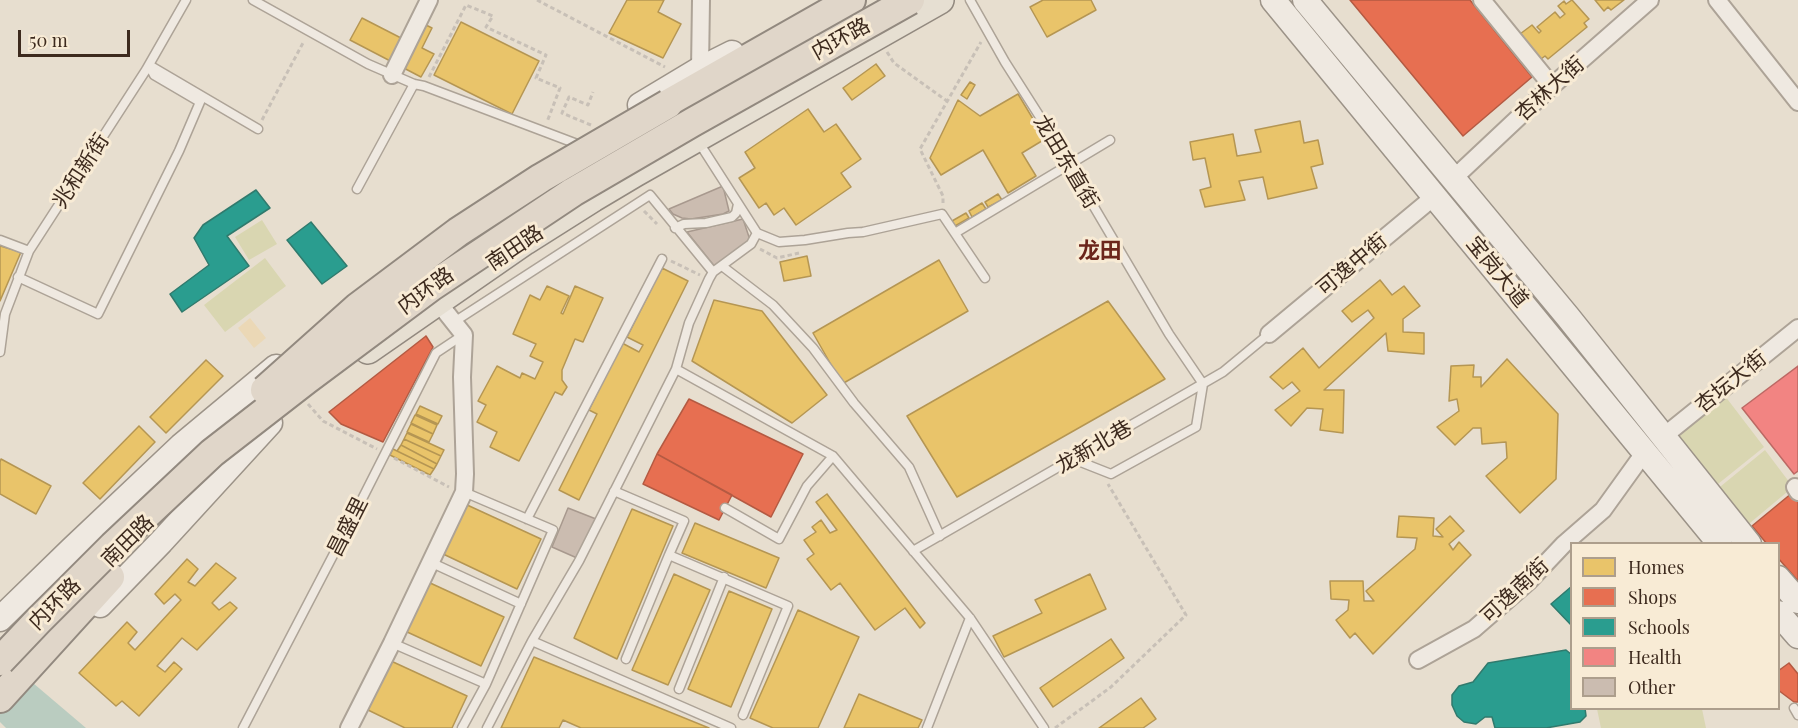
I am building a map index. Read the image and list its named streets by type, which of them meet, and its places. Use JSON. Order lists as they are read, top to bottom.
{
  "streets": {
    "highway": ["内环路"],
    "main road": ["南田路", "宝岗大道"],
    "street": [
      "杏林大街",
      "可逸中街",
      "杏坛大街",
      "可逸南街"
    ],
    "lane": [
      "龙田东直街",
      "兆和新街",
      "龙新北巷",
      "昌盛里"
    ]
  },
  "crossings": [
    ["内环路", "南田路"],
    ["杏林大街", "宝岗大道"],
    ["龙田东直街", "龙新北巷"],
    ["可逸中街", "宝岗大道"],
    ["可逸中街", "龙新北巷"],
    ["宝岗大道", "杏坛大街"],
    ["宝岗大道", "可逸南街"]
  ],
  "districts": ["龙田"],
  "legend": [
    "Homes",
    "Shops",
    "Schools",
    "Health",
    "Other"
  ],
  "scale_bar": "50 m"
}
